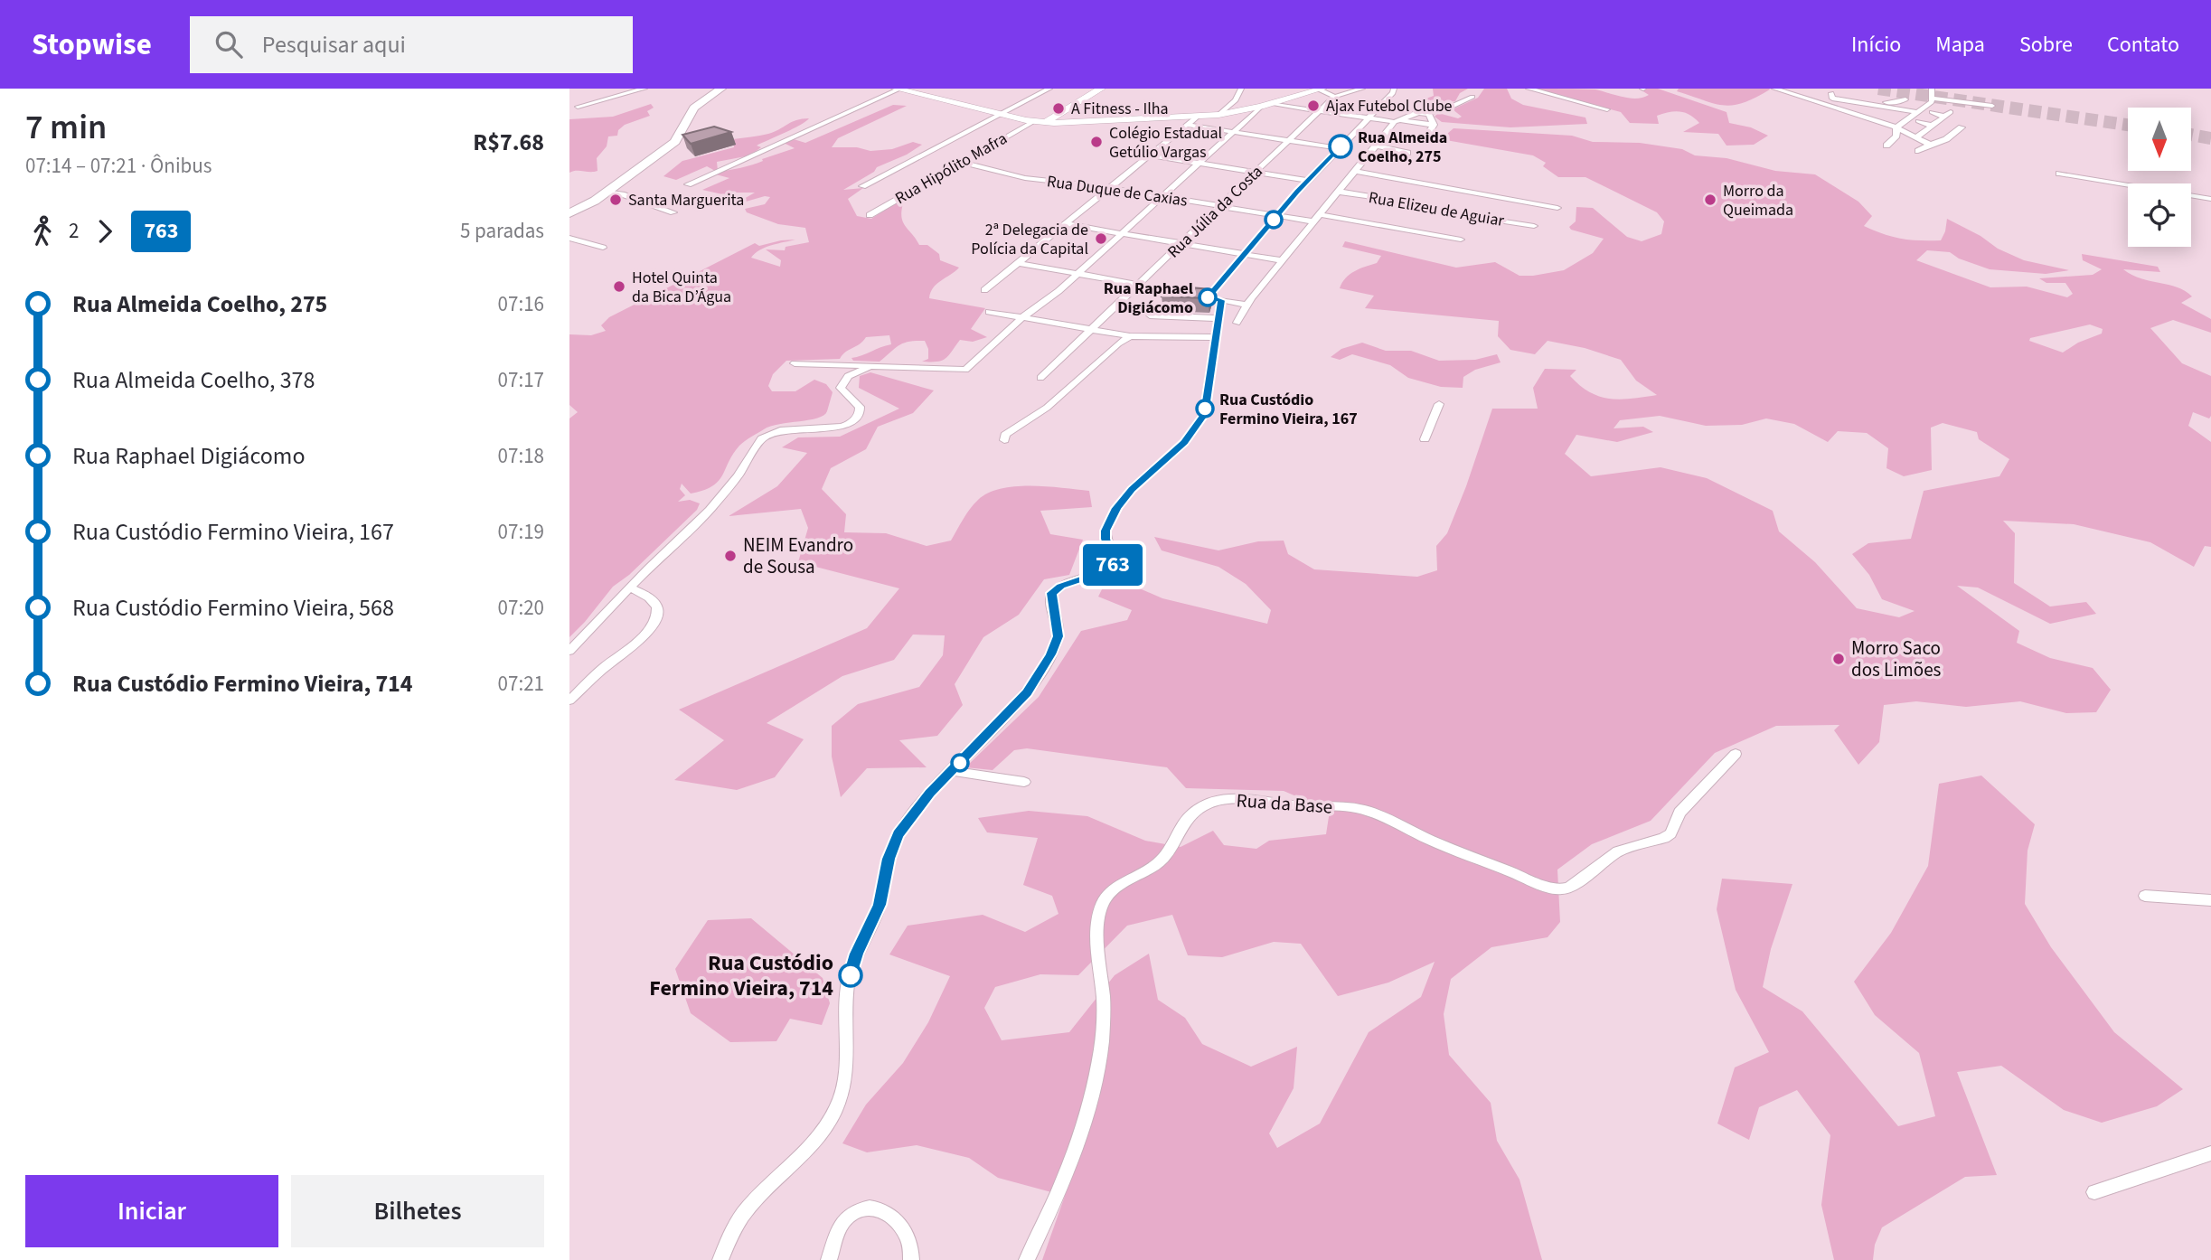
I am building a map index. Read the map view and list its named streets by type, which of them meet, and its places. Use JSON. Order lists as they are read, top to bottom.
{
  "streets": {
    "street": [
      "Rua Hipólito Mafra",
      "Rua Duque de Caxias",
      "Rua Elizeu de Aguiar",
      "Rua Júlia da Costa",
      "Rua da Base"
    ]
  },
  "crossings": [
    ["Rua Hipólito Mafra", "Rua Duque de Caxias"],
    ["Rua Duque de Caxias", "Rua Júlia da Costa"]
  ],
  "places": [
    "Ajax Futebol Clube",
    "A Fitness - Ilha",
    "Colégio Estadual Getúlio Vargas",
    "Rua Almeida Coelho, 275",
    "Santa Marguerita",
    "Morro da Queimada",
    "2ª Delegacia de Polícia da Capital",
    "Hotel Quinta da Bica D’Água",
    "Rua Raphael Digiácomo",
    "Rua Custódio Fermino Vieira, 167",
    "NEIM Evandro de Sousa",
    "Morro Saco dos Limões",
    "Rua Custódio Fermino Vieira, 714"
  ],
  "lines": ["bus line 763"],
  "north": "bottom",
  "page": {
    "header": "Stopwise",
    "search": "Pesquisar aqui",
    "nav": [
      "Início",
      "Mapa",
      "Sobre",
      "Contato"
    ],
    "heading": ["7 min", "07:14 – 07:21 · Ônibus", "R$7.68"],
    "on_map": "763",
    "legs": ["2", "763", "5 paradas"],
    "list": [
      {
        "name": "Rua Almeida Coelho, 275",
        "value": "07:16"
      },
      {
        "name": "Rua Almeida Coelho, 378",
        "value": "07:17"
      },
      {
        "name": "Rua Raphael Digiácomo",
        "value": "07:18"
      },
      {
        "name": "Rua Custódio Fermino Vieira, 167",
        "value": "07:19"
      },
      {
        "name": "Rua Custódio Fermino Vieira, 568",
        "value": "07:20"
      },
      {
        "name": "Rua Custódio Fermino Vieira, 714",
        "value": "07:21"
      }
    ],
    "buttons": ["Iniciar", "Bilhetes"]
  }
}
